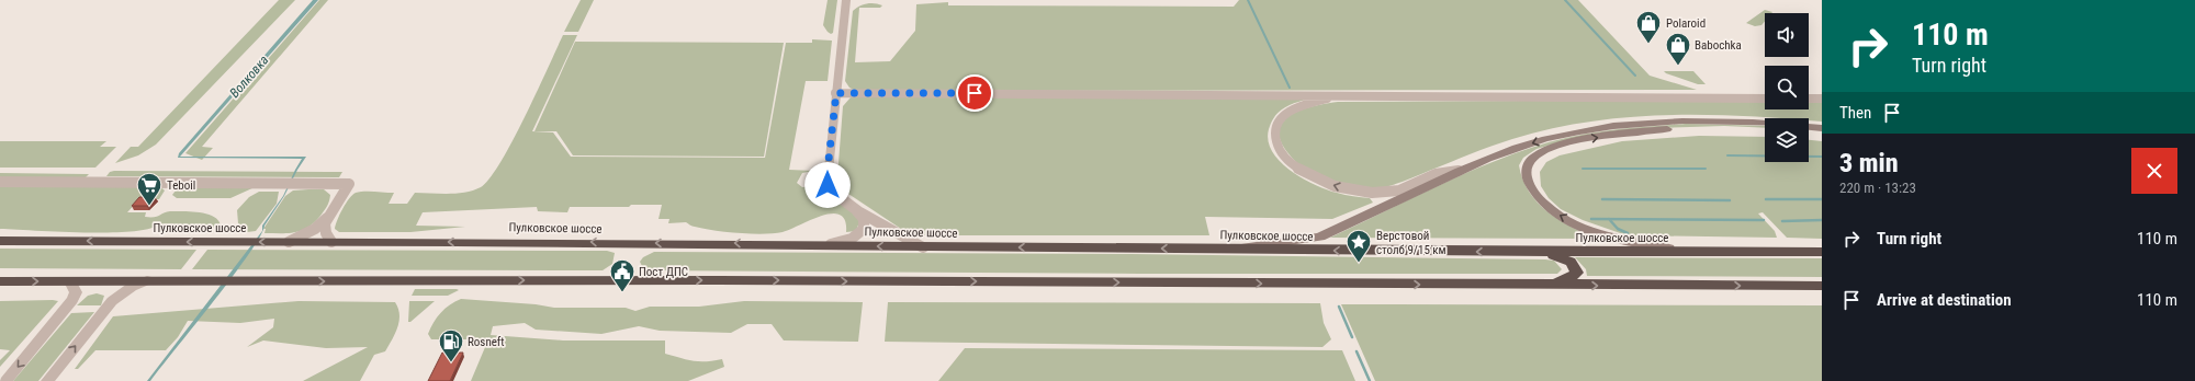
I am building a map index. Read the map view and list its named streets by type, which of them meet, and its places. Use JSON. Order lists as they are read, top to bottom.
{
  "streets": {
    "highway": ["Пулковское шоссе"]
  },
  "water": ["Волковка"],
  "places": {
    "shop": ["Polaroid", "Babochka"],
    "supermarket": ["Teboil"],
    "place": ["Верстовой столб 9/15 км"],
    "public building": ["Пост ДПС"],
    "fuel station": ["Rosneft"]
  },
  "page": {
    "turn": ["110 m", "Turn right"],
    "then": "Then",
    "heading": ["3 min", "220 m · 13:23"],
    "list": [
      {
        "name": "Turn right",
        "value": "110 m"
      },
      {
        "name": "Arrive at destination",
        "value": "110 m"
      }
    ]
  }
}
